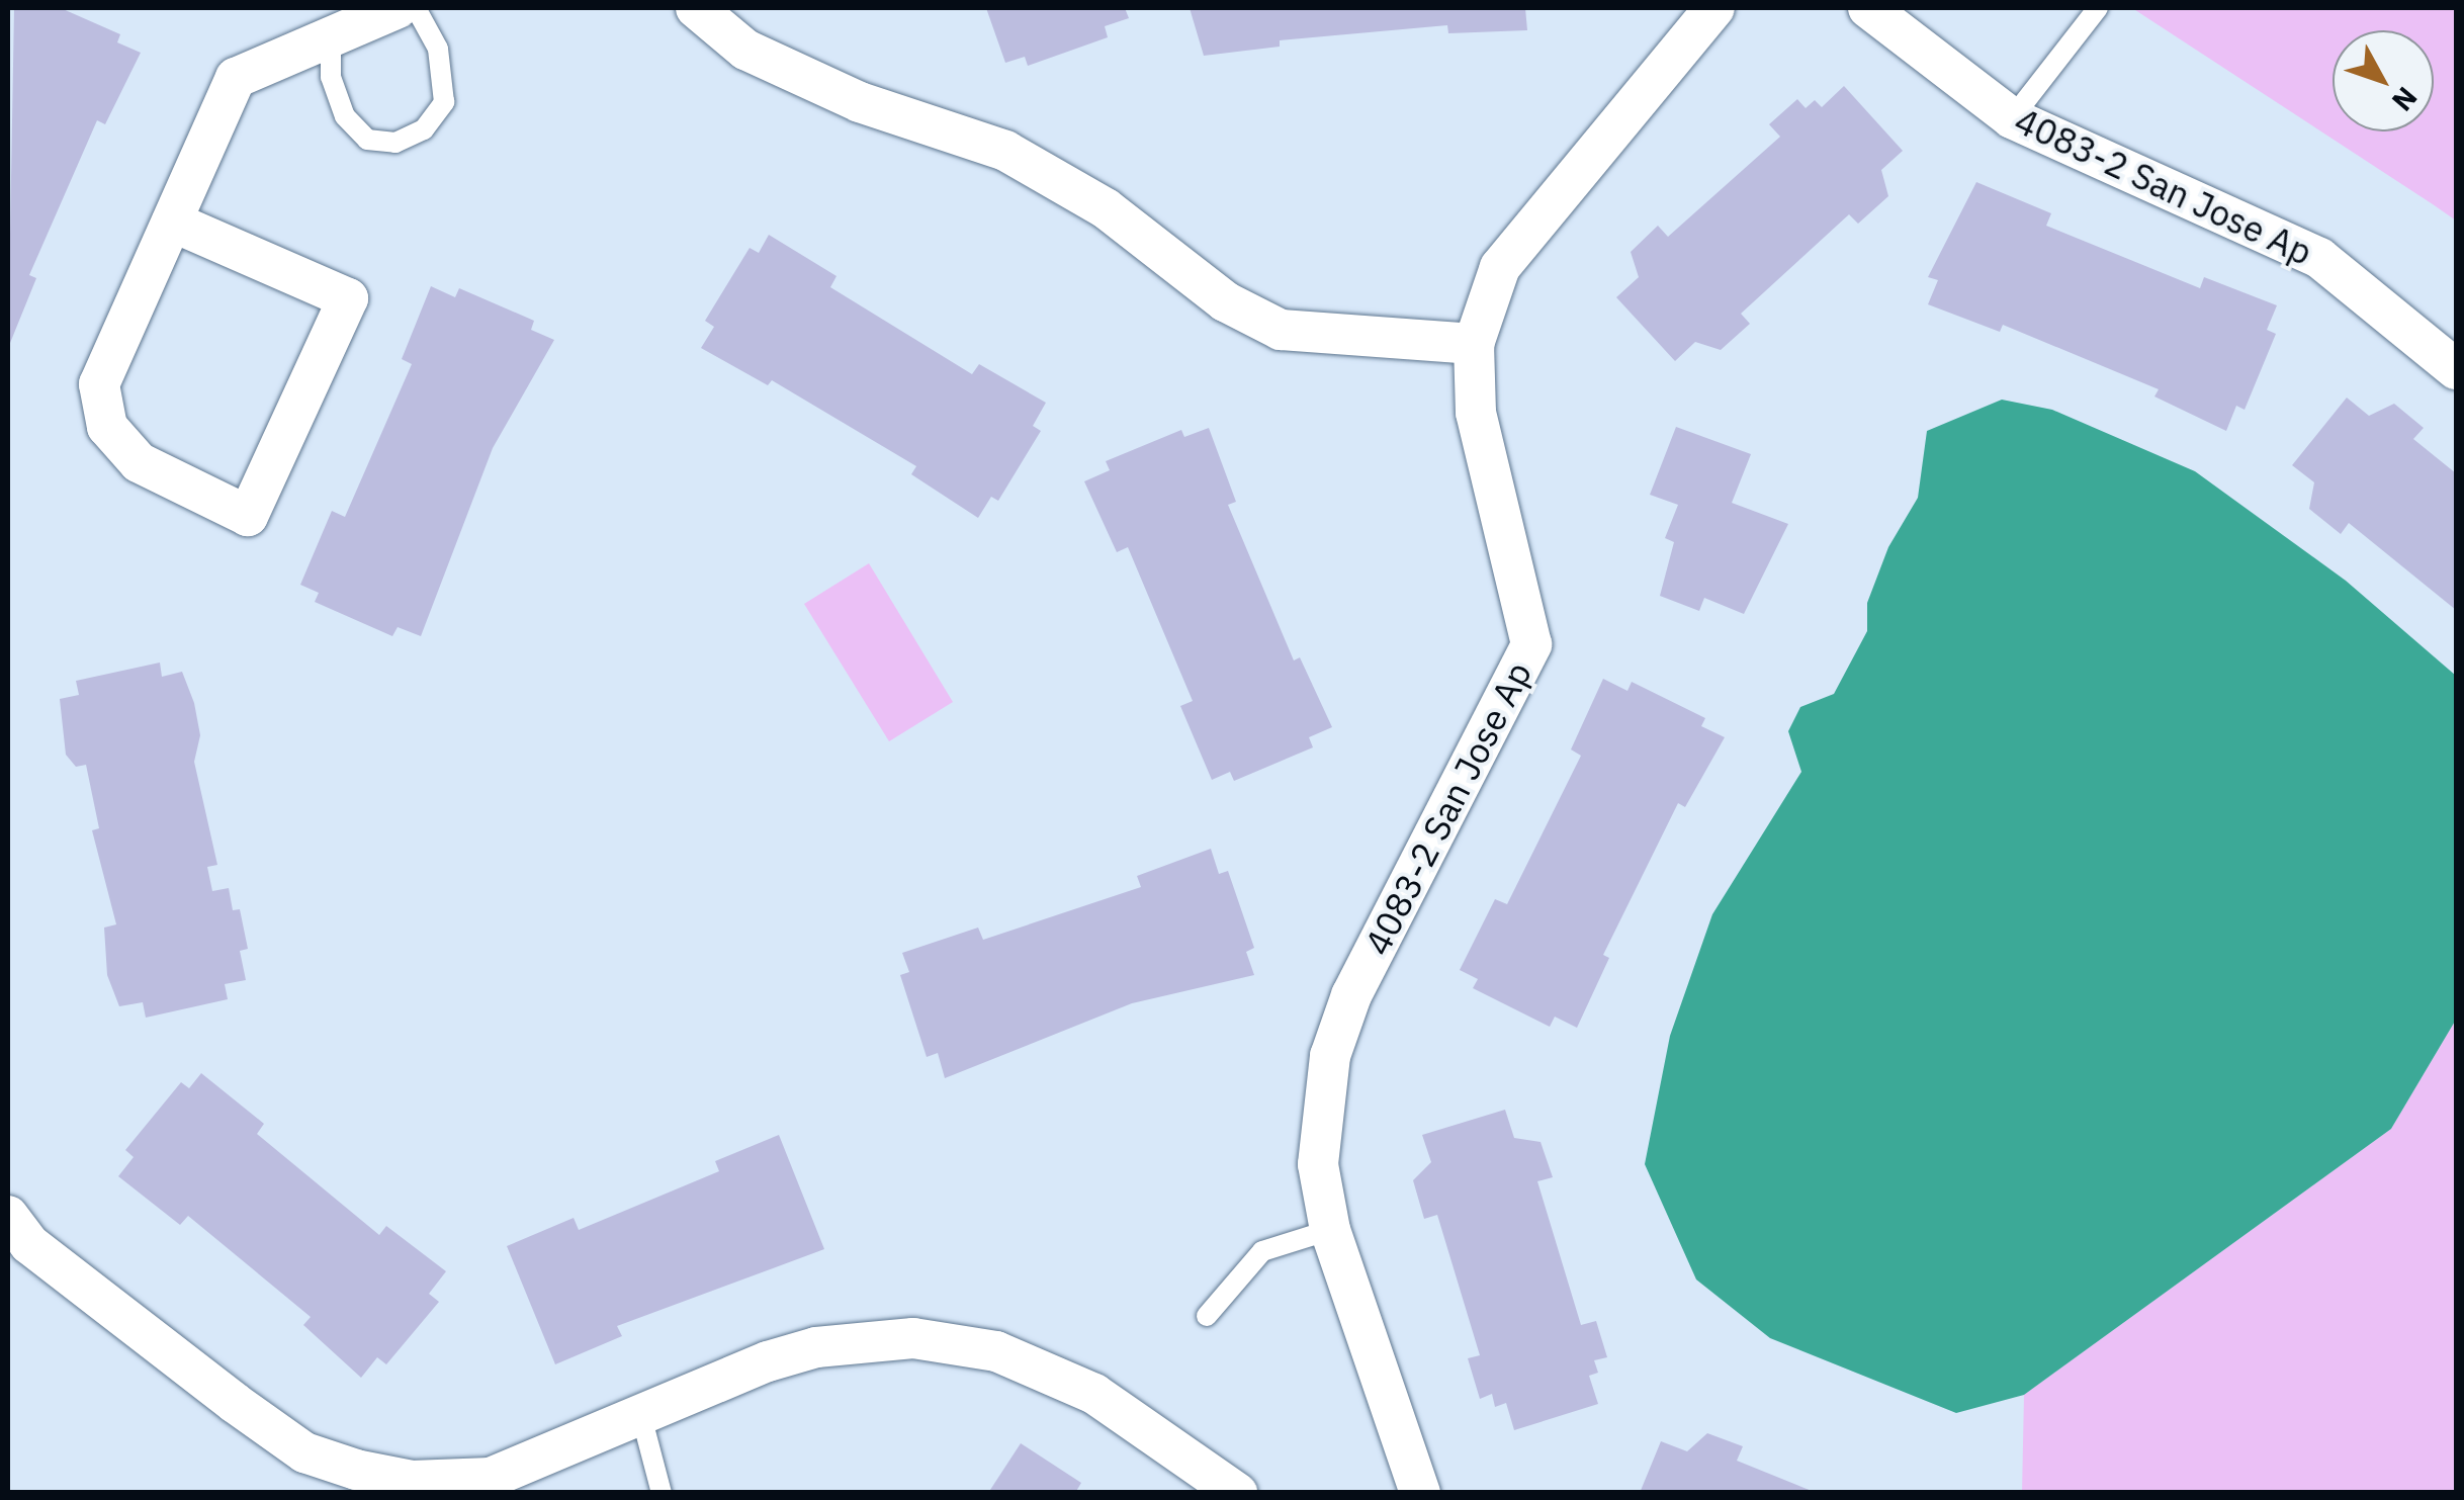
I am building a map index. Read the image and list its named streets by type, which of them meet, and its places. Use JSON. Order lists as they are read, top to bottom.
{
  "streets": {
    "street": ["4083-2 San Jose Ap"]
  },
  "north": "bottom right"
}
